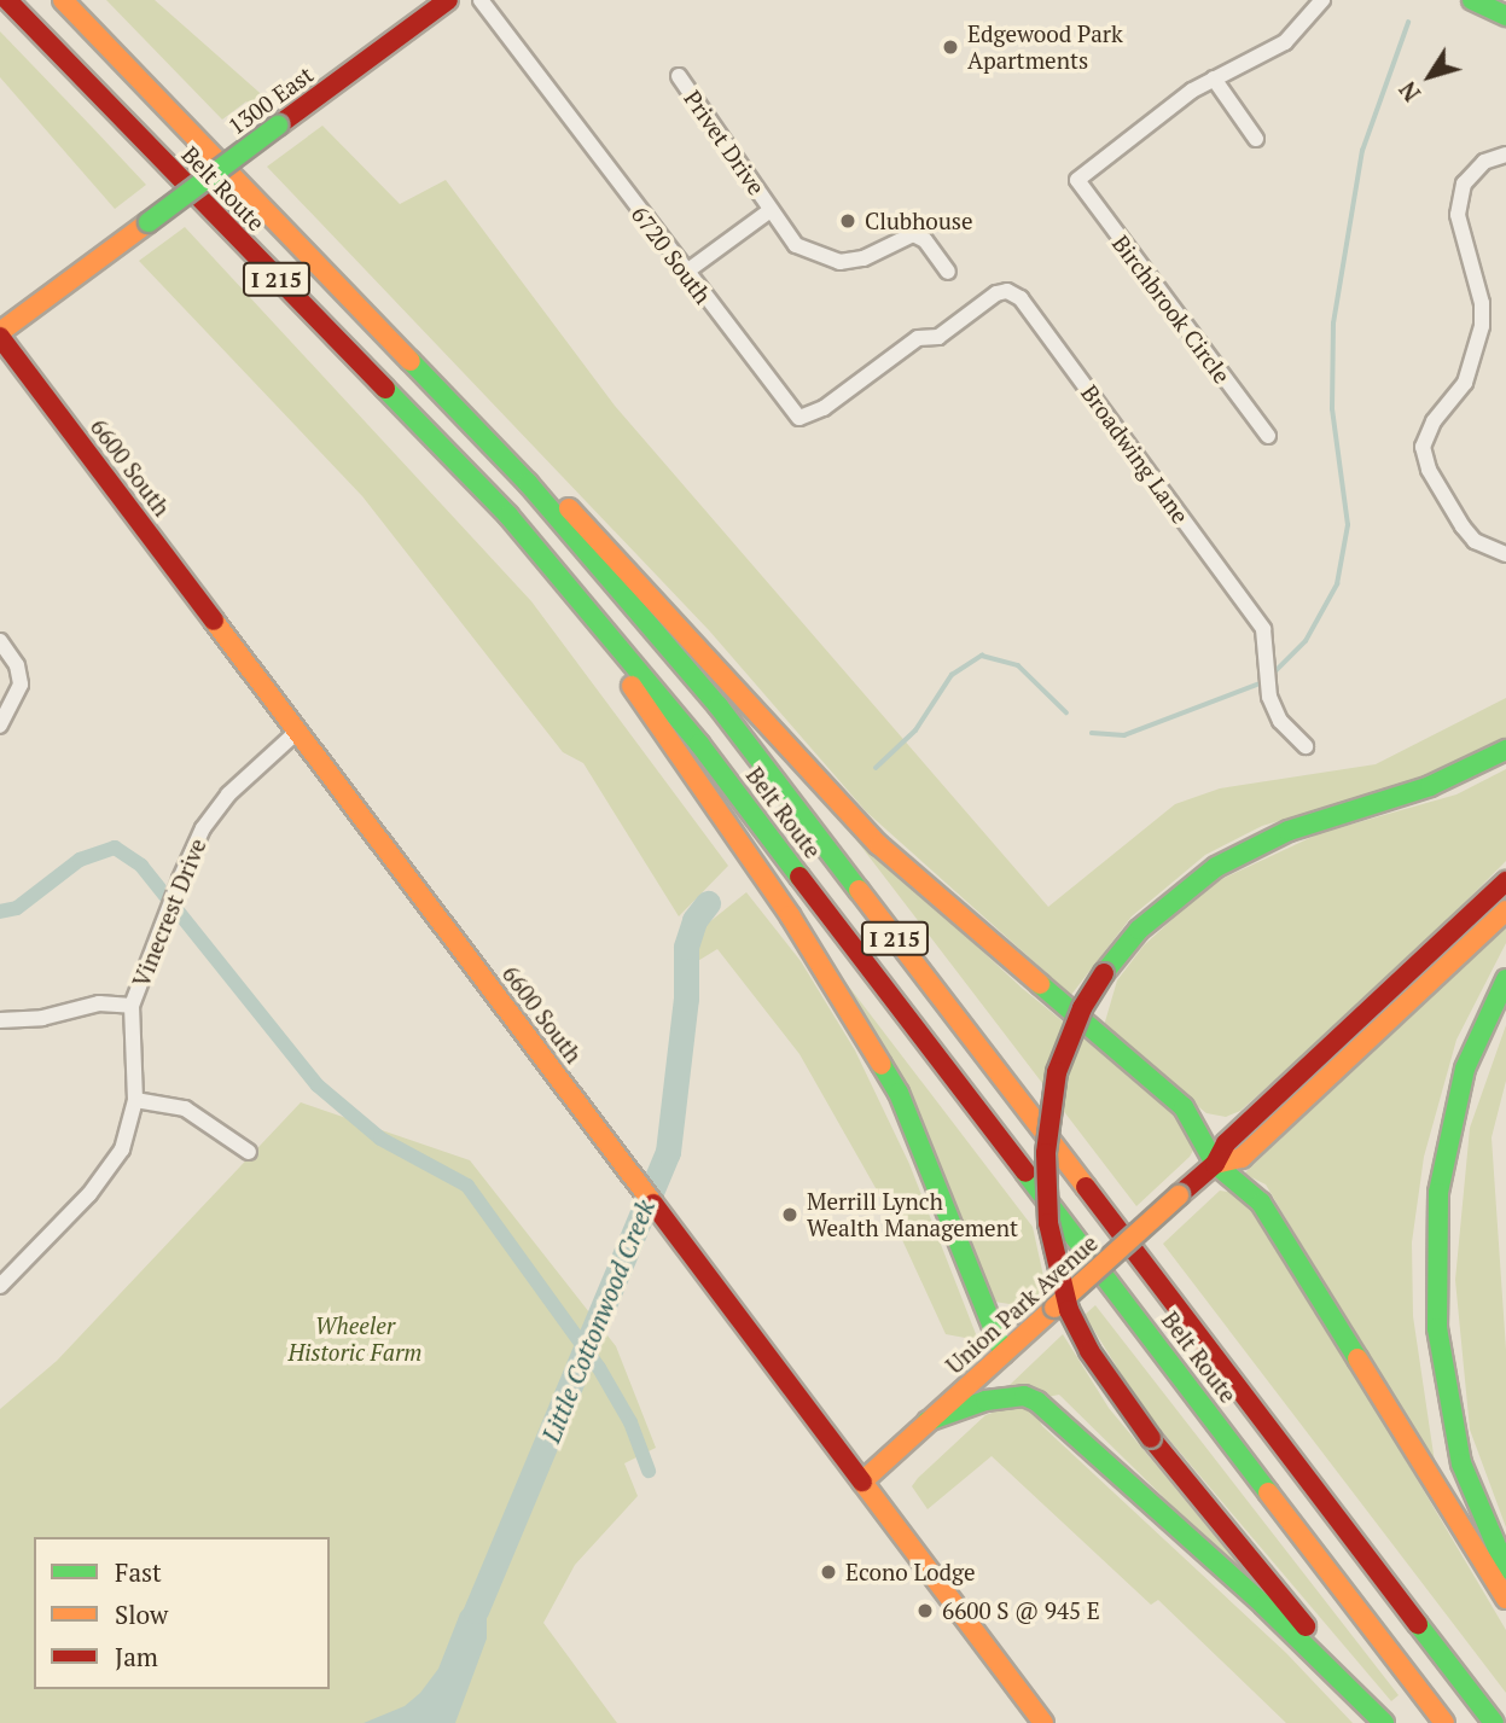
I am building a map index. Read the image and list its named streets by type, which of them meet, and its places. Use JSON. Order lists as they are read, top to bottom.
{
  "streets": {
    "main road": [
      "1300 East",
      "Belt Route",
      "I 215",
      "6600 South",
      "Union Park Avenue"
    ],
    "street": [
      "Privet Drive",
      "6720 South",
      "Birchbrook Circle",
      "Broadwing Lane",
      "Vinecrest Drive"
    ]
  },
  "crossings": [
    ["1300 East", "6600 South"],
    ["Privet Drive", "6720 South"],
    ["6720 South", "Broadwing Lane"],
    ["6600 South", "Vinecrest Drive"],
    ["6600 South", "Union Park Avenue"]
  ],
  "water": ["Little Cottonwood Creek"],
  "parks": ["Wheeler Historic Farm"],
  "places": [
    "Edgewood Park Apartments",
    "Clubhouse",
    "Merrill Lynch Wealth Management",
    "Econo Lodge",
    "6600 S @ 945 E"
  ],
  "legend": ["Fast", "Slow", "Jam"],
  "north": "bottom left"
}
